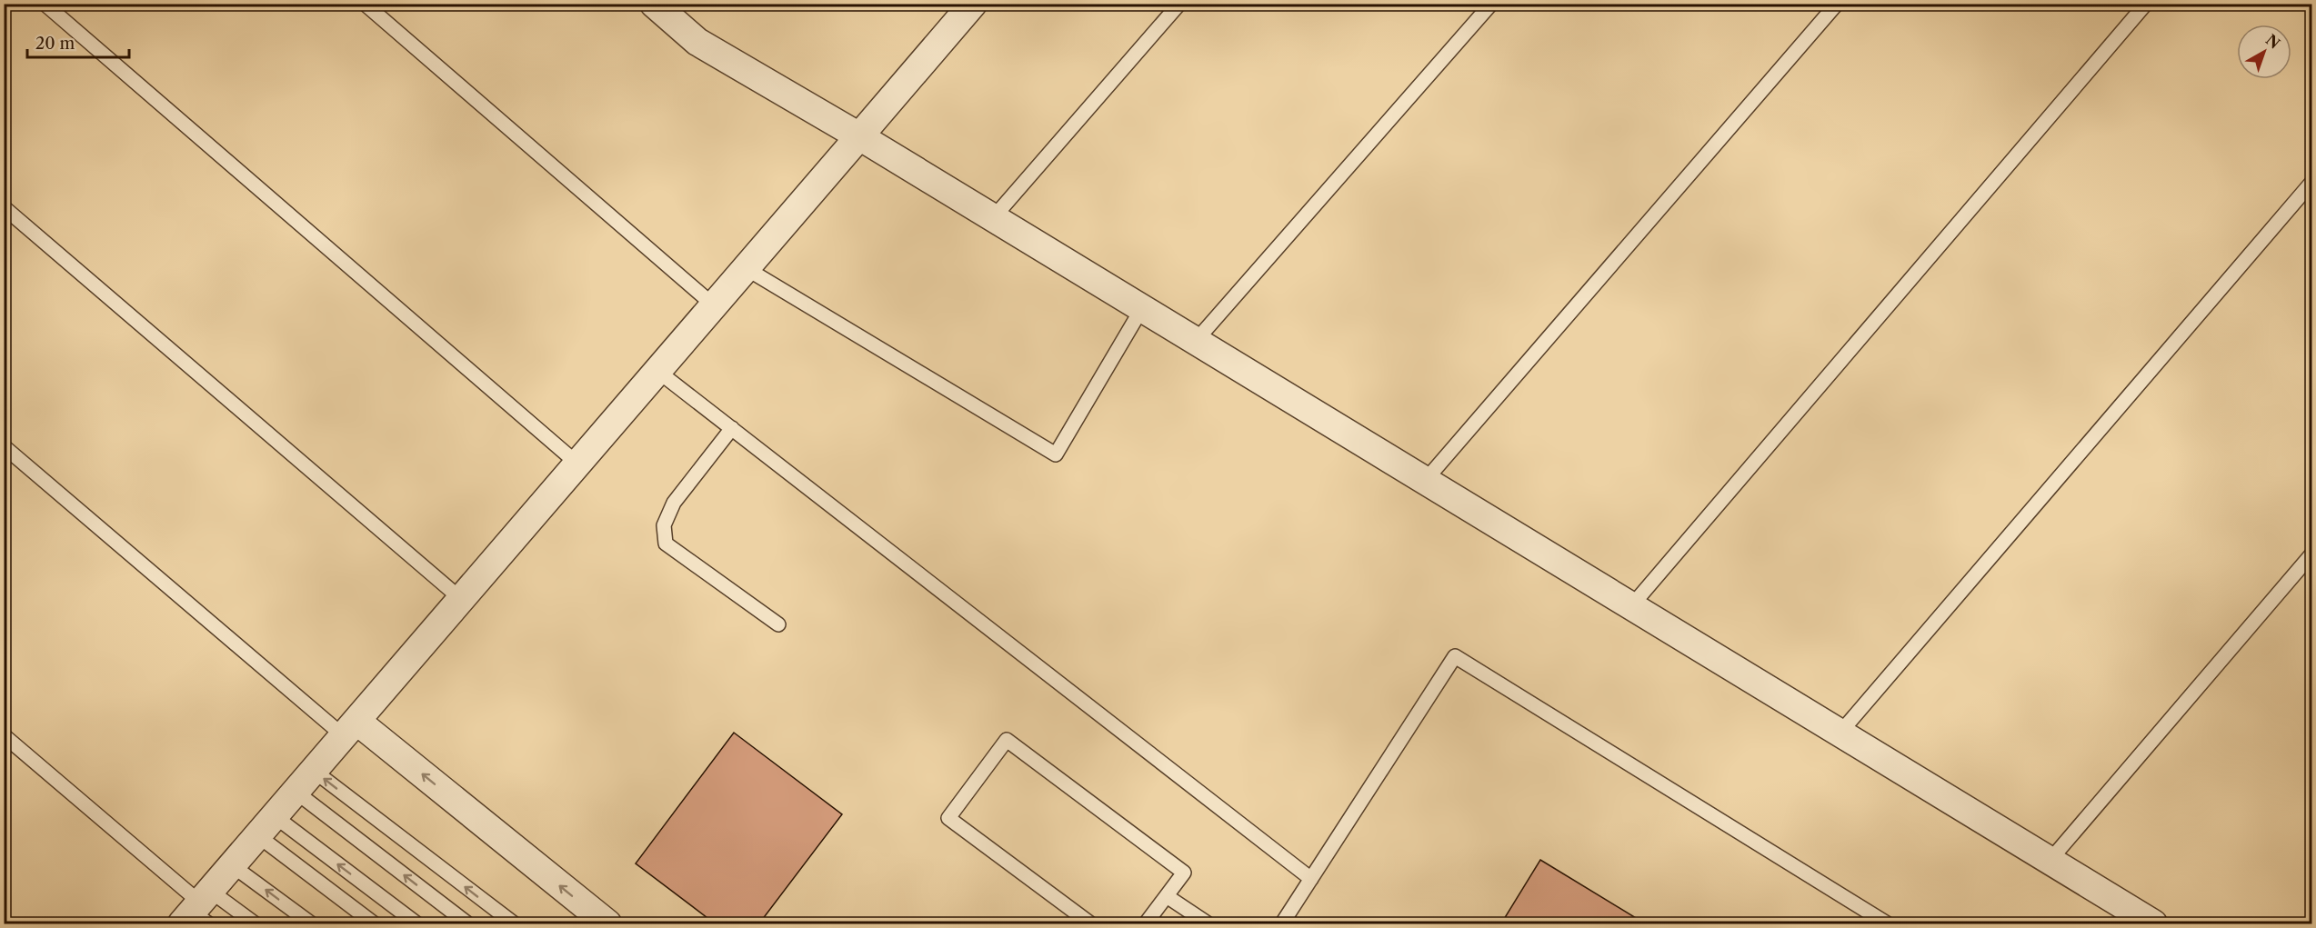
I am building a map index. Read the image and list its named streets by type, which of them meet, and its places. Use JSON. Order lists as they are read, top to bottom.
{
  "scale_bar": "20 m",
  "north": "top right"
}
